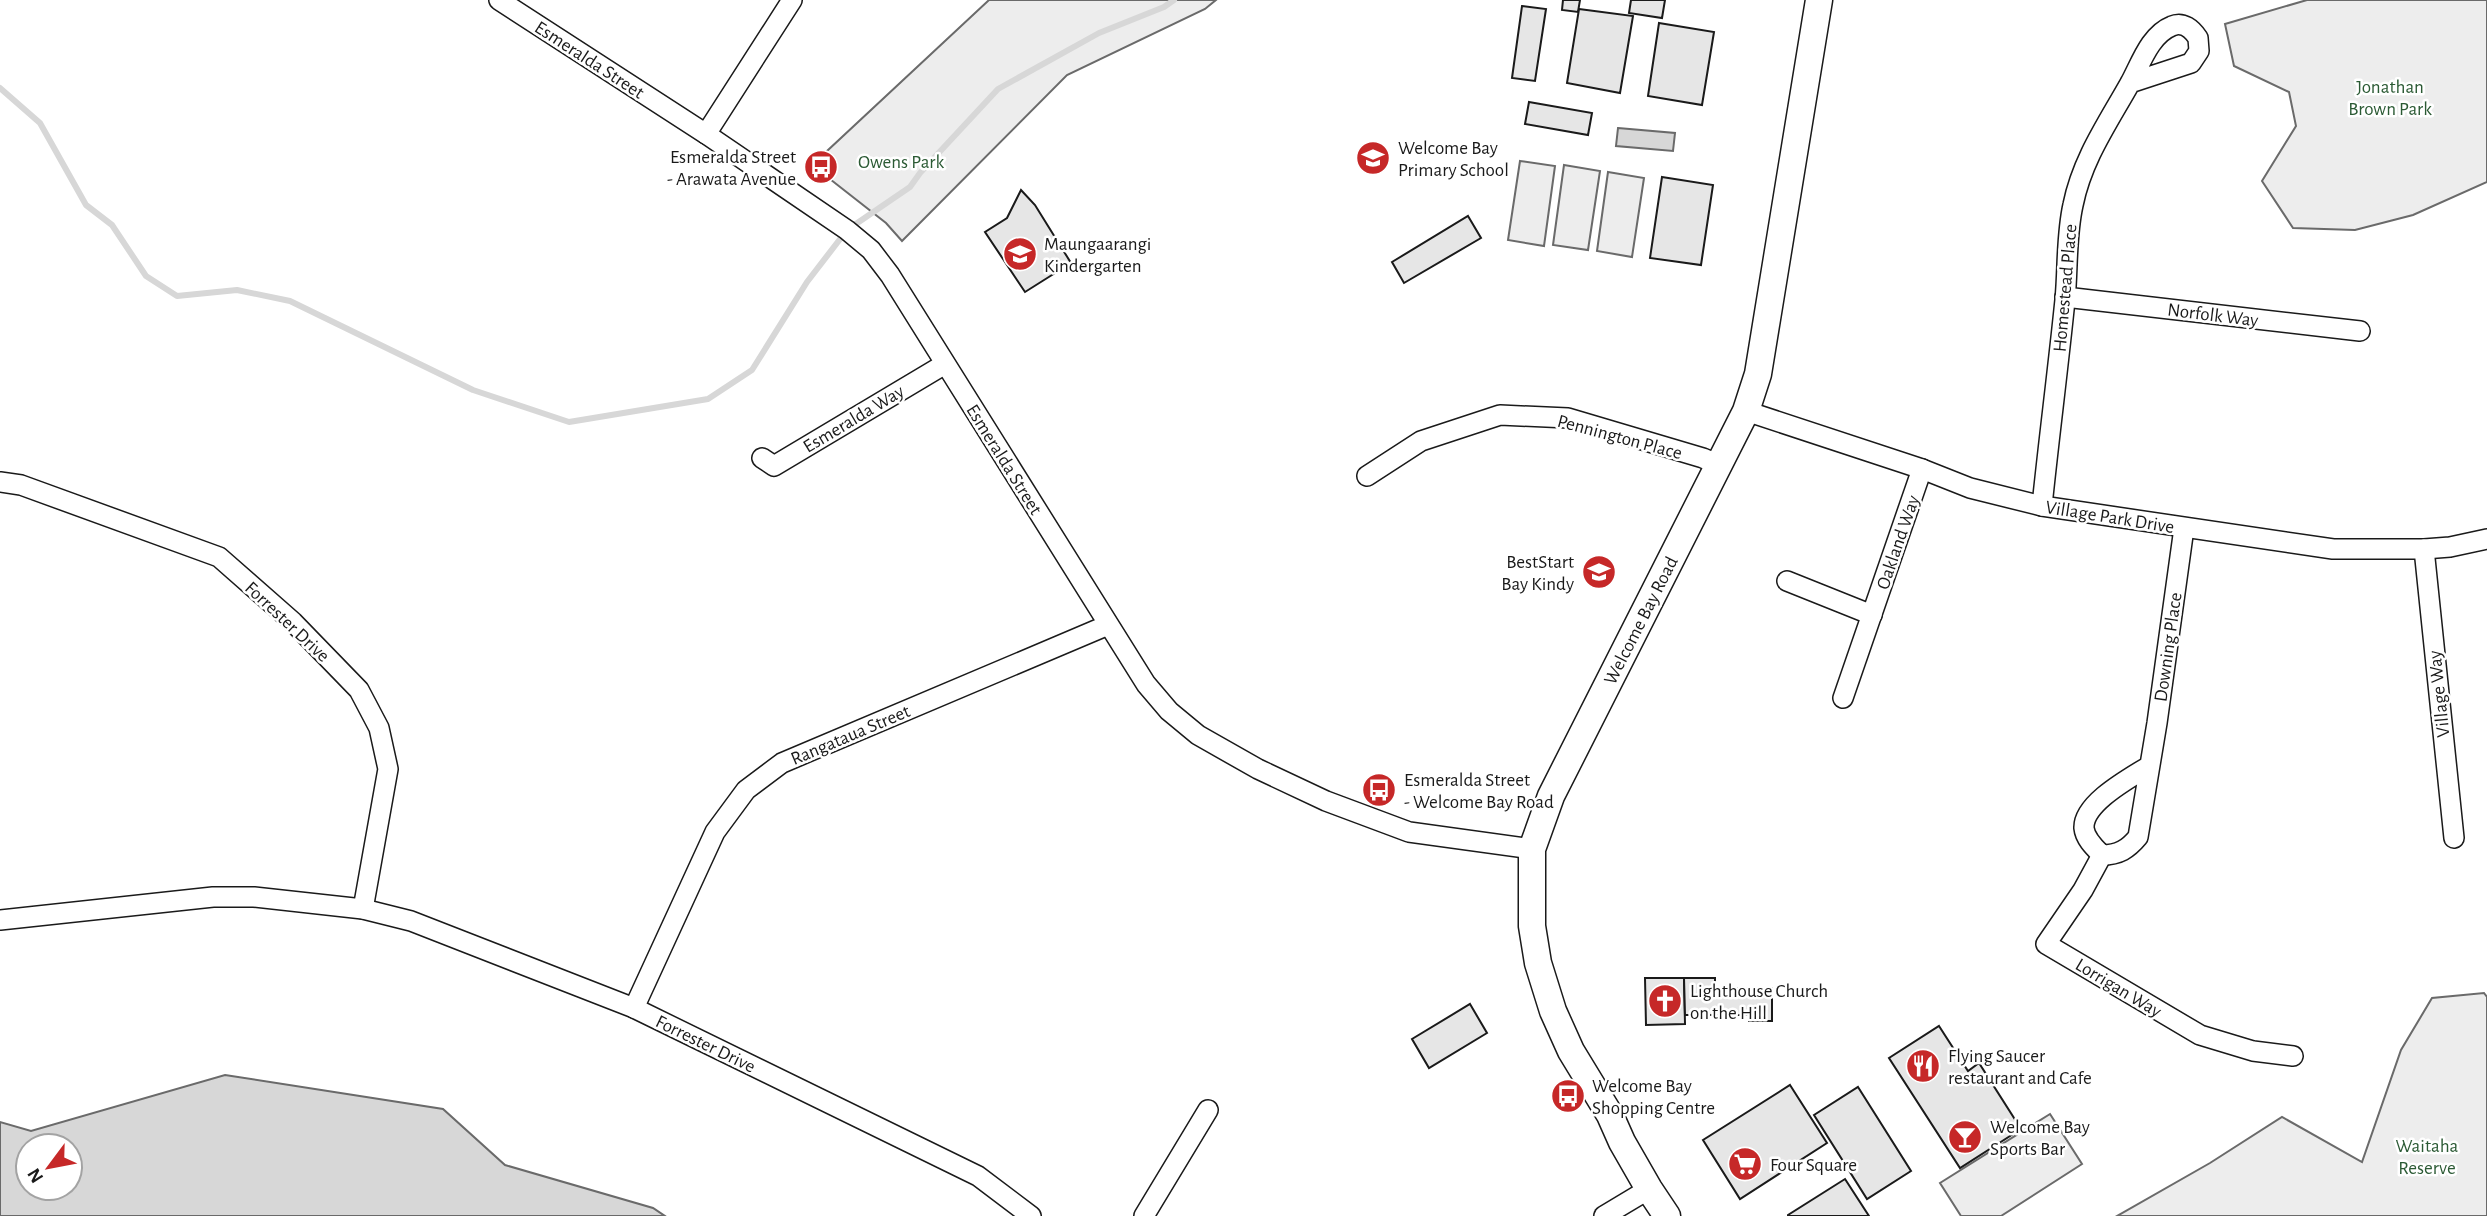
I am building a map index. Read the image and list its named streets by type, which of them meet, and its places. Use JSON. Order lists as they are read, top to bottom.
{
  "streets": {
    "main road": ["Welcome Bay Road"],
    "street": [
      "Esmeralda Street",
      "Homestead Place",
      "Norfolk Way",
      "Esmeralda Way",
      "Pennington Place",
      "Village Park Drive",
      "Oakland Way",
      "Forrester Drive",
      "Downing Place",
      "Village Way",
      "Rangataua Street",
      "Lorrigan Way"
    ]
  },
  "crossings": [
    ["Esmeralda Street", "Esmeralda Way"],
    ["Esmeralda Street", "Welcome Bay Road"],
    ["Esmeralda Street", "Rangataua Street"],
    ["Homestead Place", "Norfolk Way"],
    ["Homestead Place", "Village Park Drive"],
    ["Pennington Place", "Welcome Bay Road"],
    ["Village Park Drive", "Oakland Way"],
    ["Village Park Drive", "Welcome Bay Road"],
    ["Village Park Drive", "Downing Place"],
    ["Village Park Drive", "Village Way"],
    ["Forrester Drive", "Rangataua Street"],
    ["Downing Place", "Lorrigan Way"]
  ],
  "parks": ["Jonathan Brown Park", "Owens Park", "Waitaha Reserve"],
  "places": {
    "school or university": ["Welcome Bay Primary School", "Maungaarangi Kindergarten", "BestStart Bay Kindy"],
    "bus stop": ["Esmeralda Street - Arawata Avenue", "Esmeralda Street - Welcome Bay Road", "Welcome Bay Shopping Centre"],
    "church": ["Lighthouse Church on the Hill"],
    "restaurant": ["Flying Saucer restaurant and Cafe"],
    "bar": ["Welcome Bay Sports Bar"],
    "supermarket": ["Four Square"]
  },
  "north": "bottom left"
}
